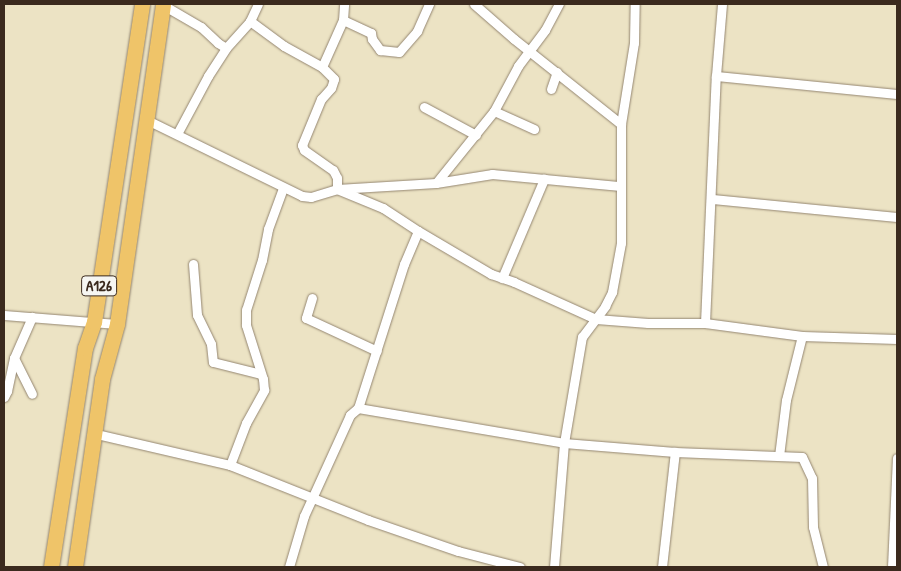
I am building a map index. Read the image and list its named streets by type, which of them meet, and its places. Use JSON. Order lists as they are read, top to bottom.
{
  "streets": {
    "highway": ["A126"]
  }
}
